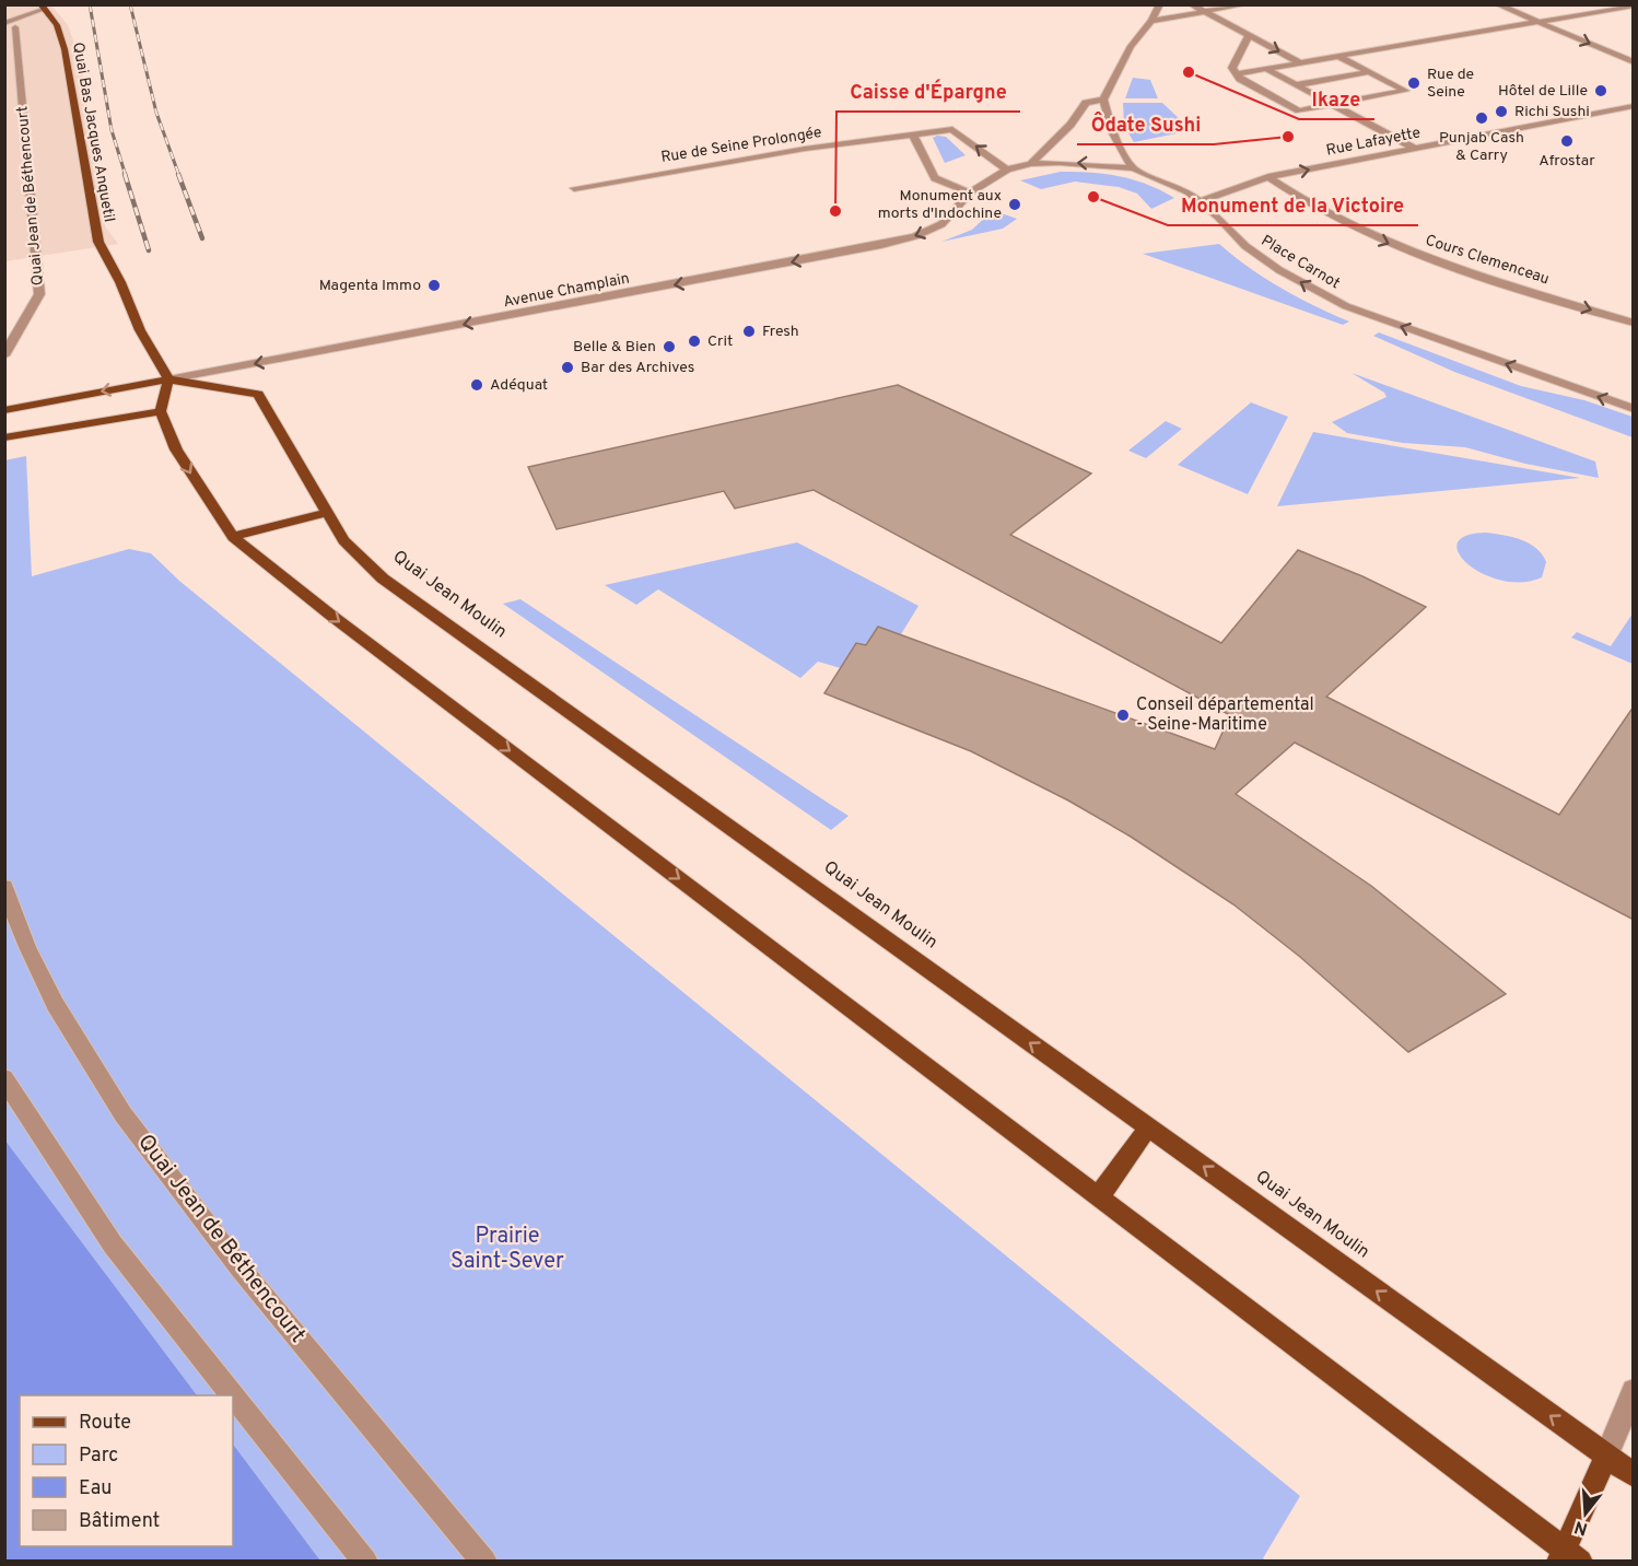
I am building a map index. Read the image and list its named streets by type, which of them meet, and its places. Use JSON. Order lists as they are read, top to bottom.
{
  "streets": {
    "main road": ["Quai Bas Jacques Anquetil", "Quai Jean Moulin"],
    "street": [
      "Rue Lafayette",
      "Rue de Seine Prolongée",
      "Quai Jean de Béthencourt",
      "Cours Clemenceau",
      "Place Carnot",
      "Avenue Champlain"
    ]
  },
  "crossings": [
    ["Quai Bas Jacques Anquetil", "Quai Jean de Béthencourt"],
    ["Quai Bas Jacques Anquetil", "Avenue Champlain"],
    ["Quai Bas Jacques Anquetil", "Quai Jean Moulin"],
    ["Rue Lafayette", "Cours Clemenceau"],
    ["Rue Lafayette", "Place Carnot"],
    ["Rue de Seine Prolongée", "Place Carnot"],
    ["Place Carnot", "Avenue Champlain"],
    ["Avenue Champlain", "Quai Jean Moulin"]
  ],
  "one_way": ["Place Carnot", "Avenue Champlain"],
  "parks": ["Prairie Saint-Sever"],
  "places": [
    "Ikaze",
    "Rue de Seine",
    "Hôtel de Lille",
    "Richi Sushi",
    "Punjab Cash & Carry",
    "Ôdate Sushi",
    "Afrostar",
    "Monument de la Victoire",
    "Monument aux morts d'Indochine",
    "Caisse d'Épargne",
    "Magenta Immo",
    "Fresh",
    "Crit",
    "Belle & Bien",
    "Bar des Archives",
    "Adéquat",
    "Conseil départemental - Seine-Maritime"
  ],
  "legend": [
    "Route",
    "Parc",
    "Eau",
    "Bâtiment"
  ],
  "north": "bottom"
}
